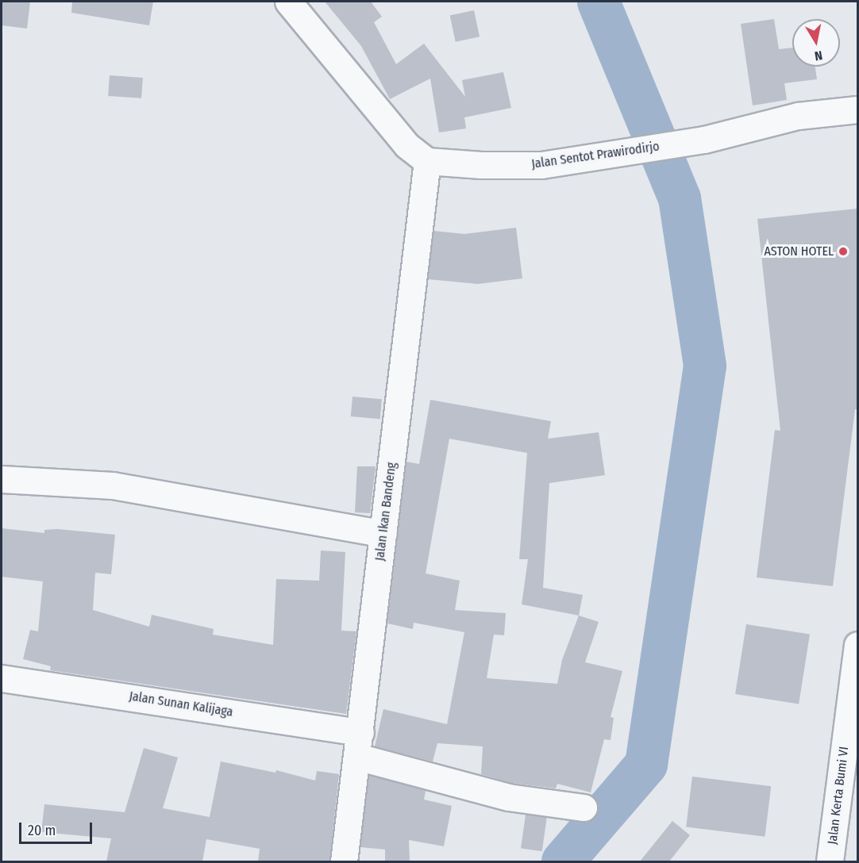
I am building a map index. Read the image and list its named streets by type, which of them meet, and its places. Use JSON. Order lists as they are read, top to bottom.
{
  "streets": {
    "street": [
      "Jalan Sentot Prawirodirjo",
      "Jalan Ikan Bandeng",
      "Jalan Sunan Kalijaga",
      "Jalan Kerta Bumi VI"
    ]
  },
  "crossings": [
    ["Jalan Sentot Prawirodirjo", "Jalan Ikan Bandeng"],
    ["Jalan Ikan Bandeng", "Jalan Sunan Kalijaga"]
  ],
  "places": ["ASTON HOTEL"],
  "scale_bar": "20 m",
  "north": "bottom"
}
